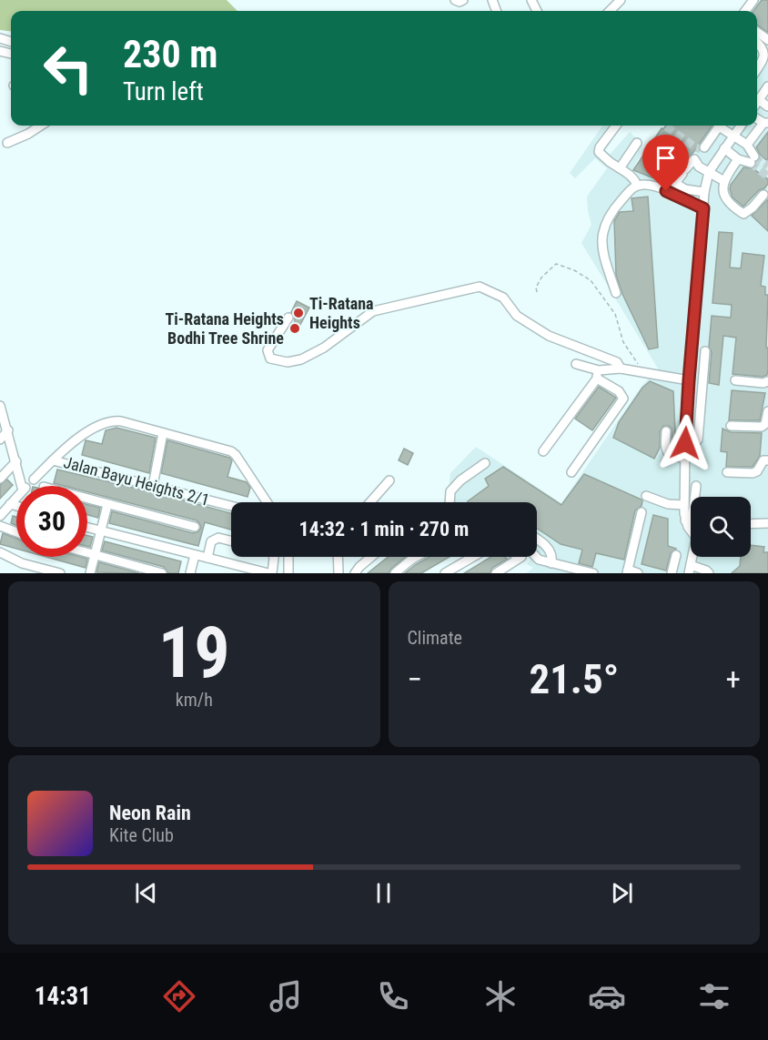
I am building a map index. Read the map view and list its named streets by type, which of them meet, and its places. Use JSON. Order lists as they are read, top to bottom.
{
  "streets": {
    "street": ["Jalan Bayu Heights 2/1"]
  },
  "places": ["Ti-Ratana Heights", "Ti-Ratana Heights Bodhi Tree Shrine"],
  "page": {
    "turn": ["230 m", "Turn left"],
    "limit": "30",
    "trip": "14:32 · 1 min · 270 m",
    "tile": [
      ["19", "km/h"],
      "Climate"
    ],
    "heat": ["−", "21.5°", "+"],
    "song": ["Neon Rain", "Kite Club"],
    "tabs": "14:31"
  }
}
